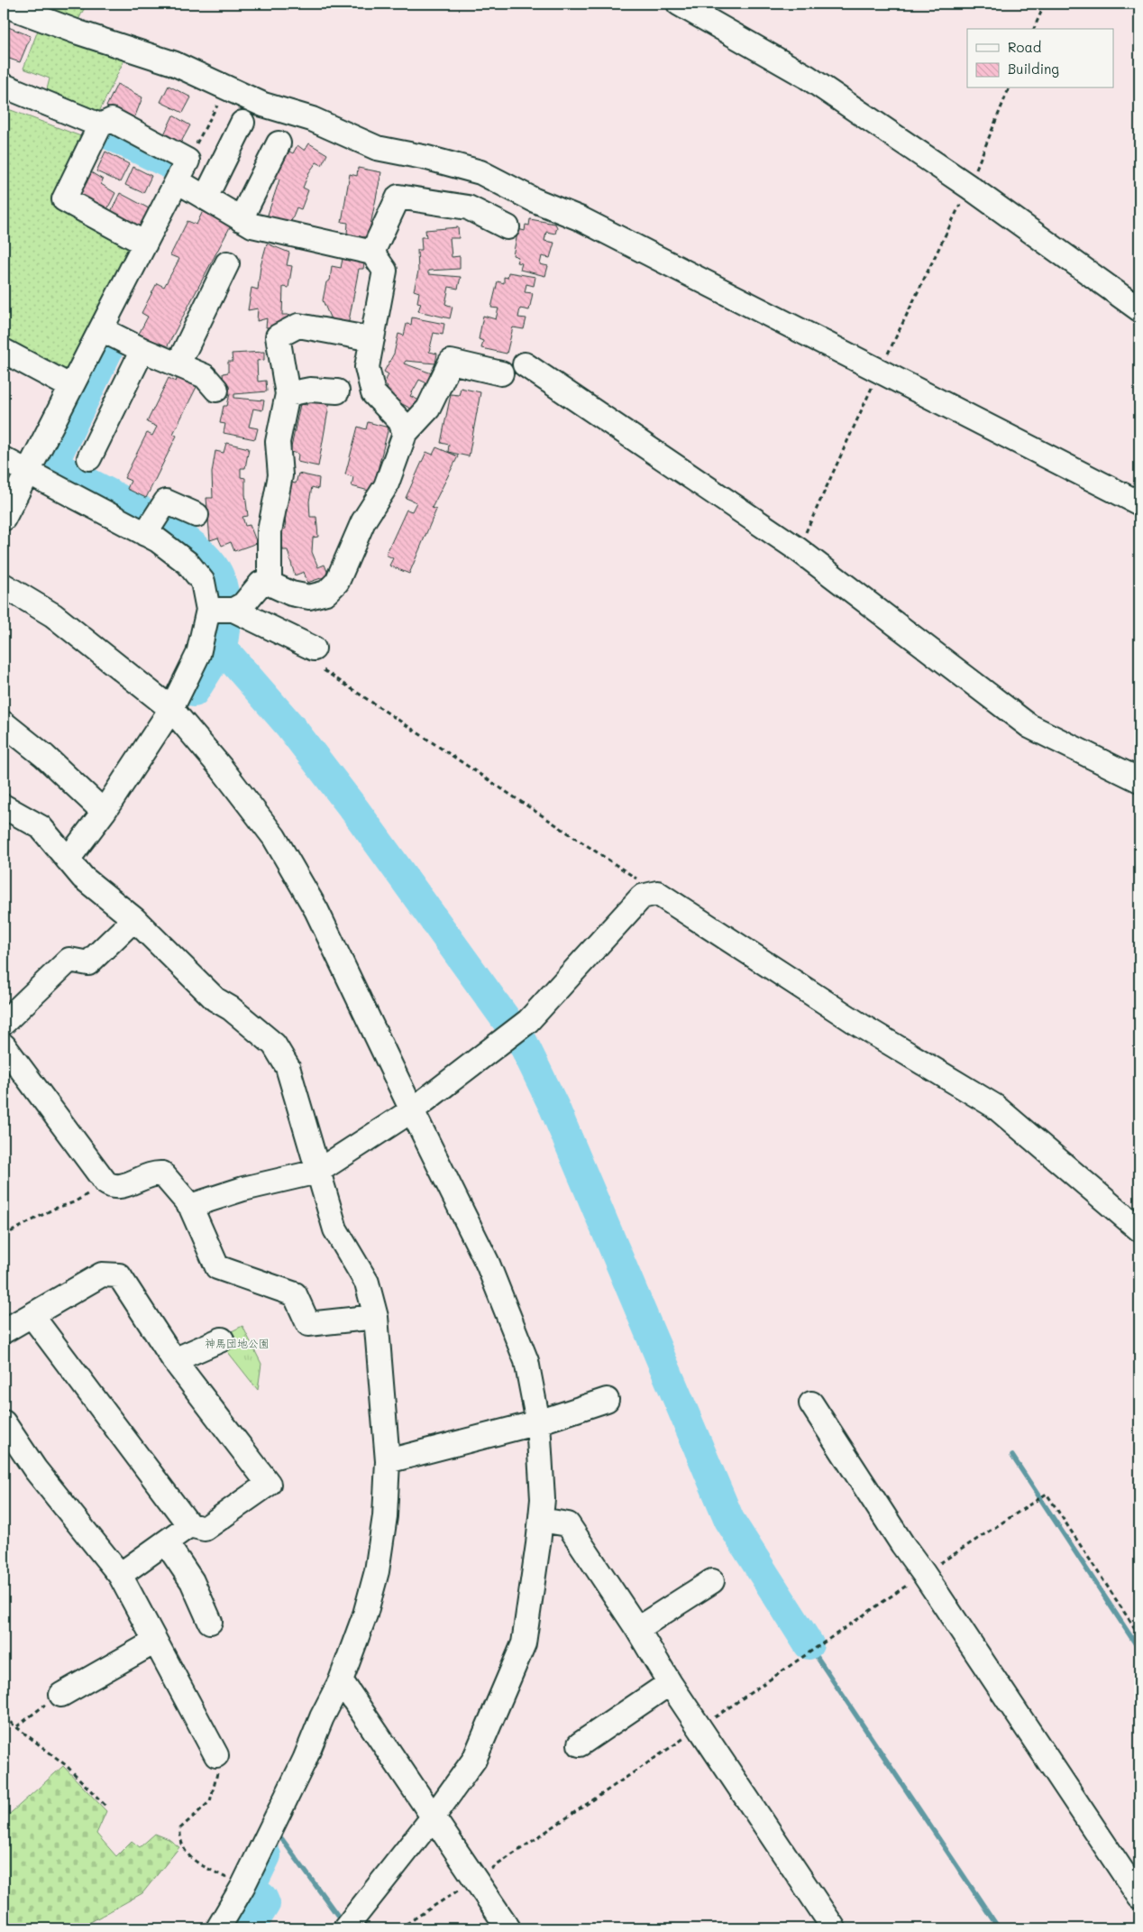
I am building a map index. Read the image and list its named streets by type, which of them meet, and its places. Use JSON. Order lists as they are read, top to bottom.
{
  "parks": ["神馬団地公園"],
  "legend": ["Road", "Building"]
}
